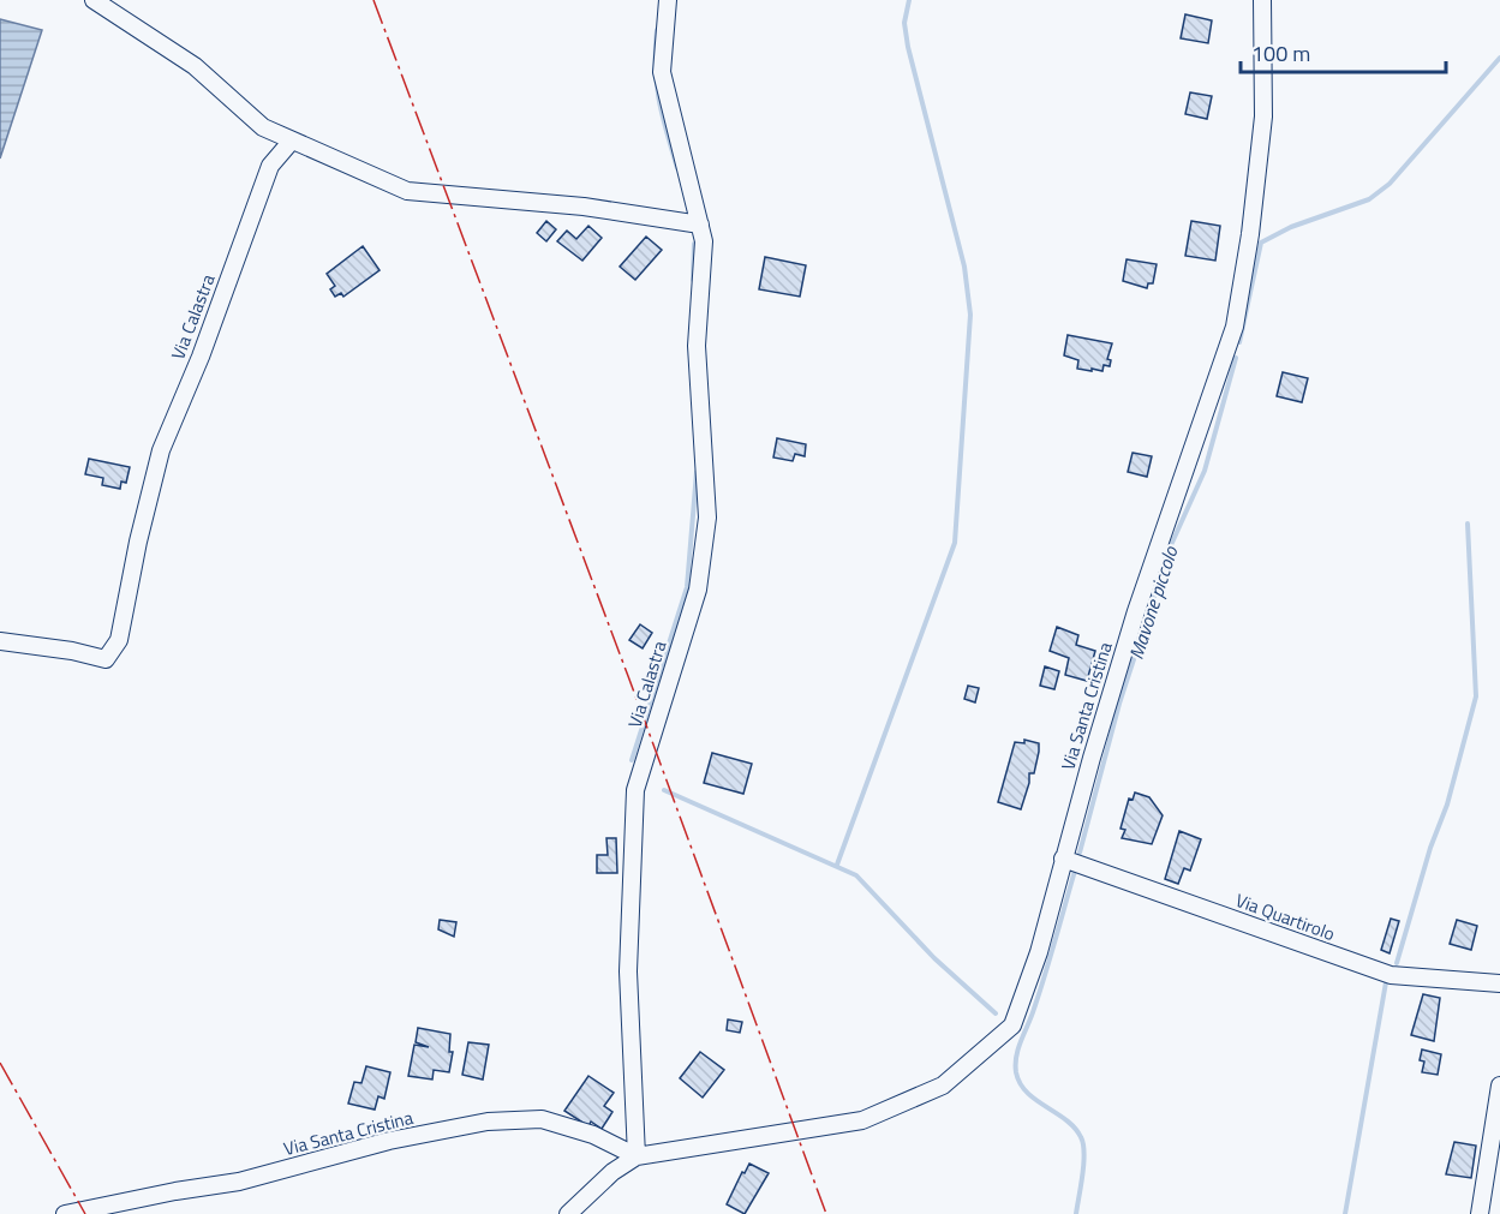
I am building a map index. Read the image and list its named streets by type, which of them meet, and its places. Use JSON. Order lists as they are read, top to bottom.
{
  "streets": {
    "street": ["Via Calastra", "Via Santa Cristina", "Via Quartirolo"]
  },
  "crossings": [
    ["Via Calastra", "Via Santa Cristina"],
    ["Via Santa Cristina", "Via Quartirolo"]
  ],
  "water": ["Mavone piccolo"],
  "scale_bar": "100 m"
}
